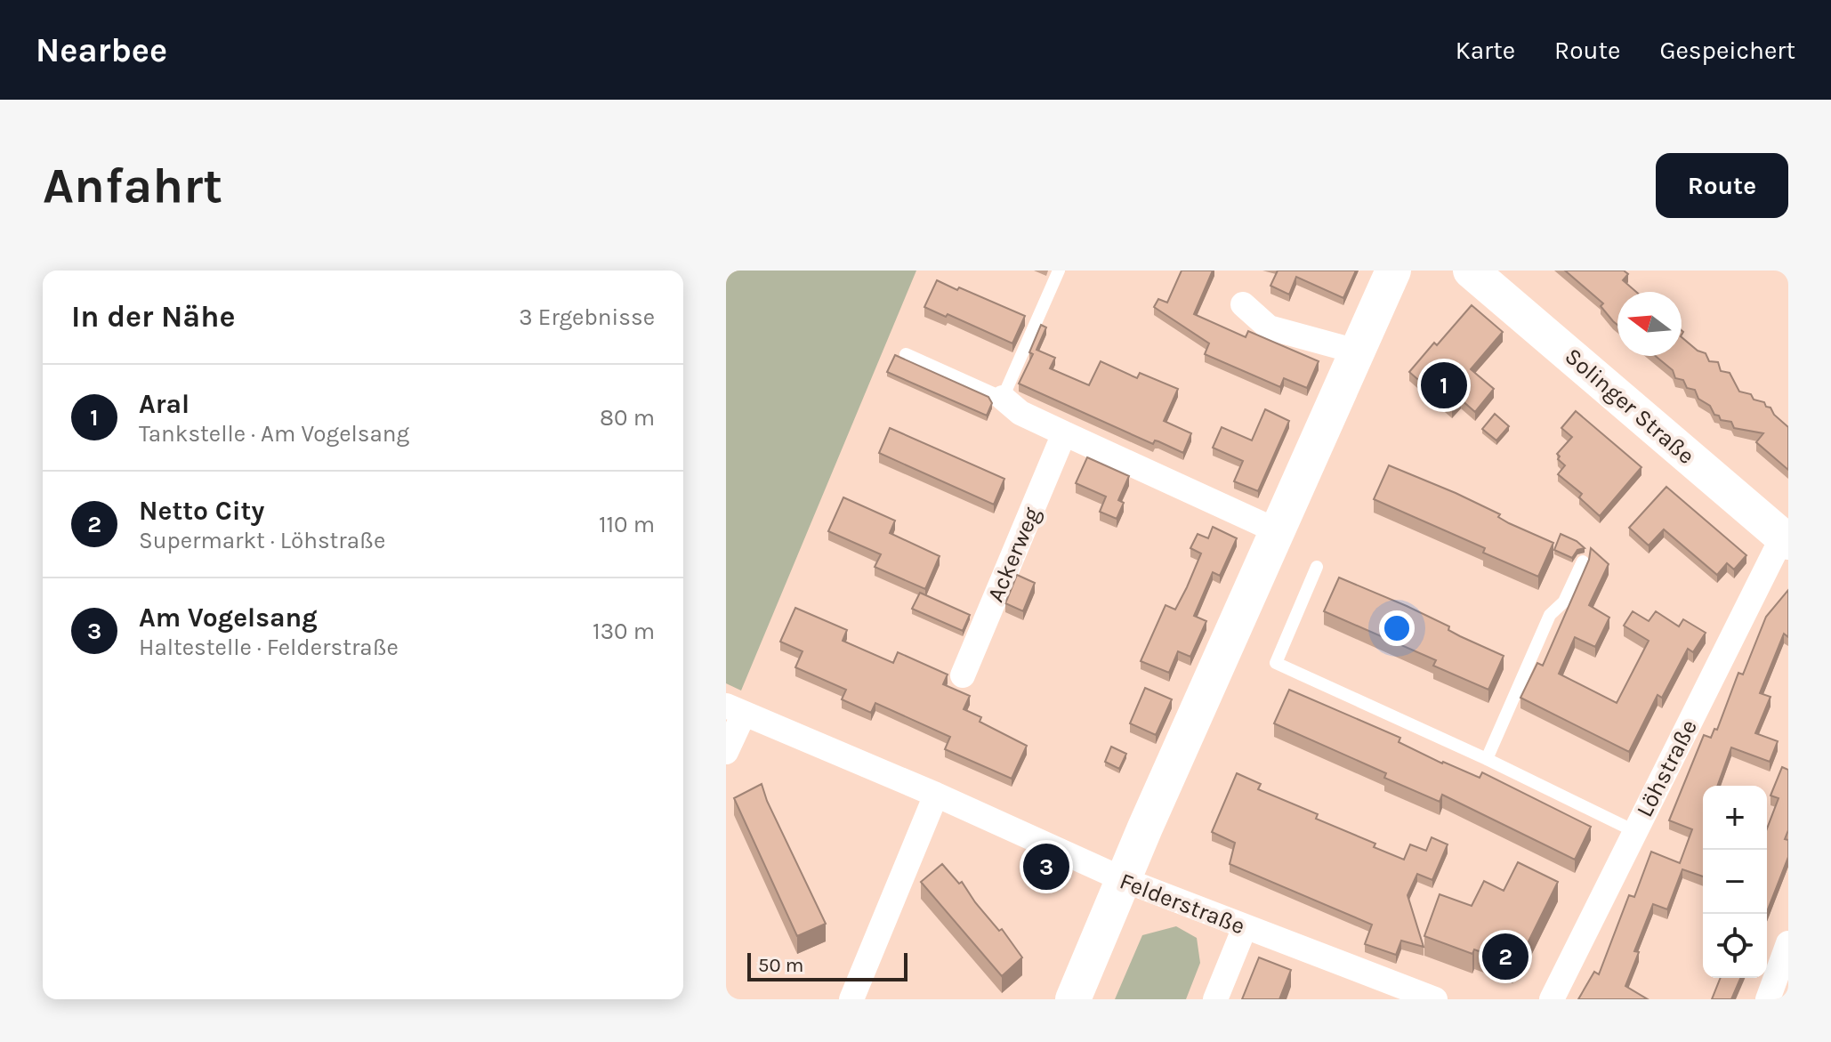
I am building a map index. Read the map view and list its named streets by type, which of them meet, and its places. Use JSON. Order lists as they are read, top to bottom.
{
  "streets": {
    "main road": ["Solinger Straße"],
    "street": ["Ackerweg", "Löhstraße", "Felderstraße"]
  },
  "crossings": [
    ["Solinger Straße", "Löhstraße"]
  ],
  "scale_bar": "50 m",
  "north": "left",
  "page": {
    "header": "Nearbee",
    "nav": ["Karte", "Route", "Gespeichert"],
    "buttons": "Route",
    "title": "Anfahrt",
    "heading": ["In der Nähe", "3 Ergebnisse"],
    "pins": ["1", "3", "2"],
    "list": [
      {
        "mark": "1",
        "name": "Aral",
        "note": "Tankstelle · Am Vogelsang",
        "value": "80 m"
      },
      {
        "mark": "2",
        "name": "Netto City",
        "note": "Supermarkt · Löhstraße",
        "value": "110 m"
      },
      {
        "mark": "3",
        "name": "Am Vogelsang",
        "note": "Haltestelle · Felderstraße",
        "value": "130 m"
      }
    ],
    "map_buttons": ["+", "−"],
    "scale": "50 m"
  }
}
